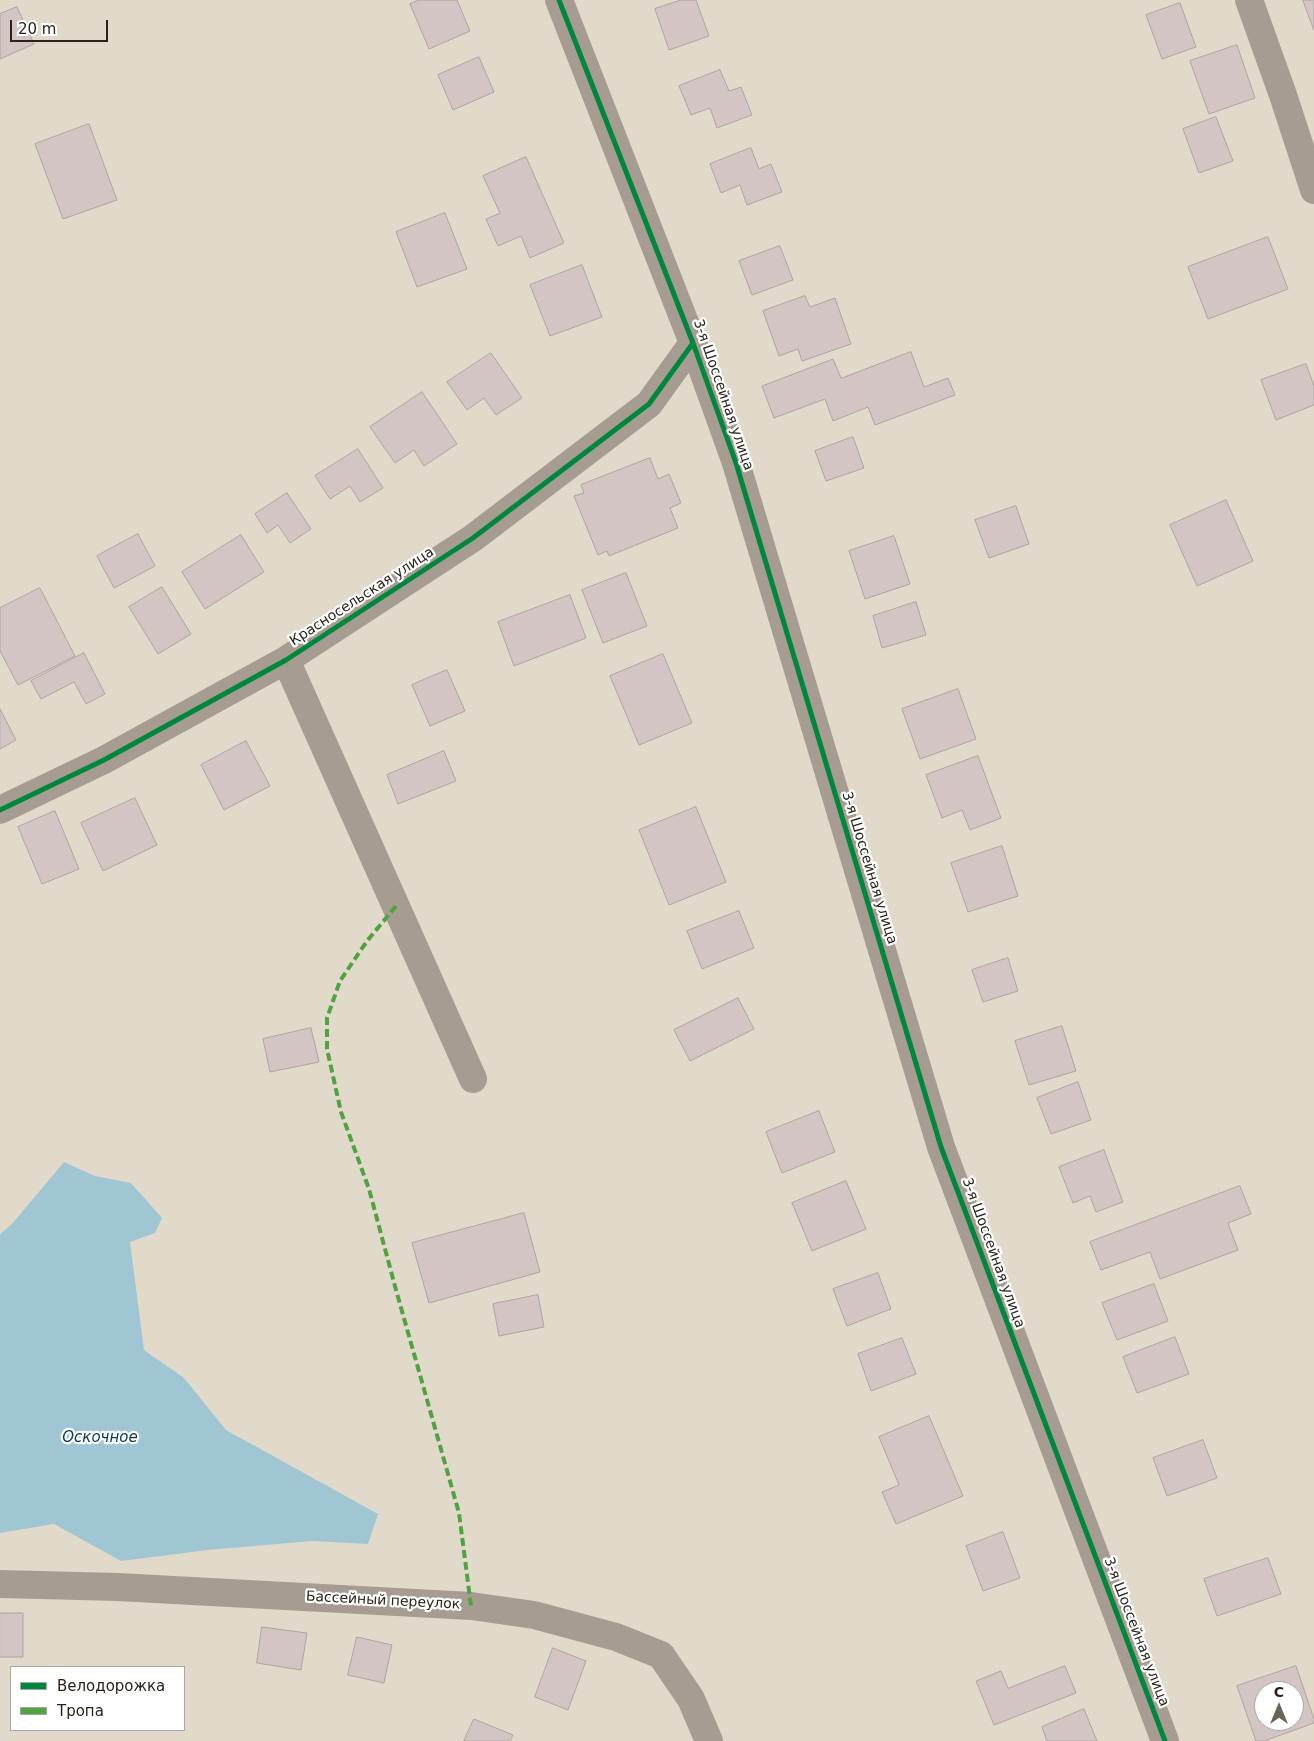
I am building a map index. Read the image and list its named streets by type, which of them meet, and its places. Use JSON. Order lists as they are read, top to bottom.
{
  "streets": {
    "street": ["3-я Шоссейная улица", "Красносельская улица", "Бассейный переулок"]
  },
  "crossings": [
    ["3-я Шоссейная улица", "Красносельская улица"]
  ],
  "water": ["Оскочное"],
  "legend": ["Велодорожка", "Тропа"],
  "scale_bar": "20 m",
  "north": "top"
}
